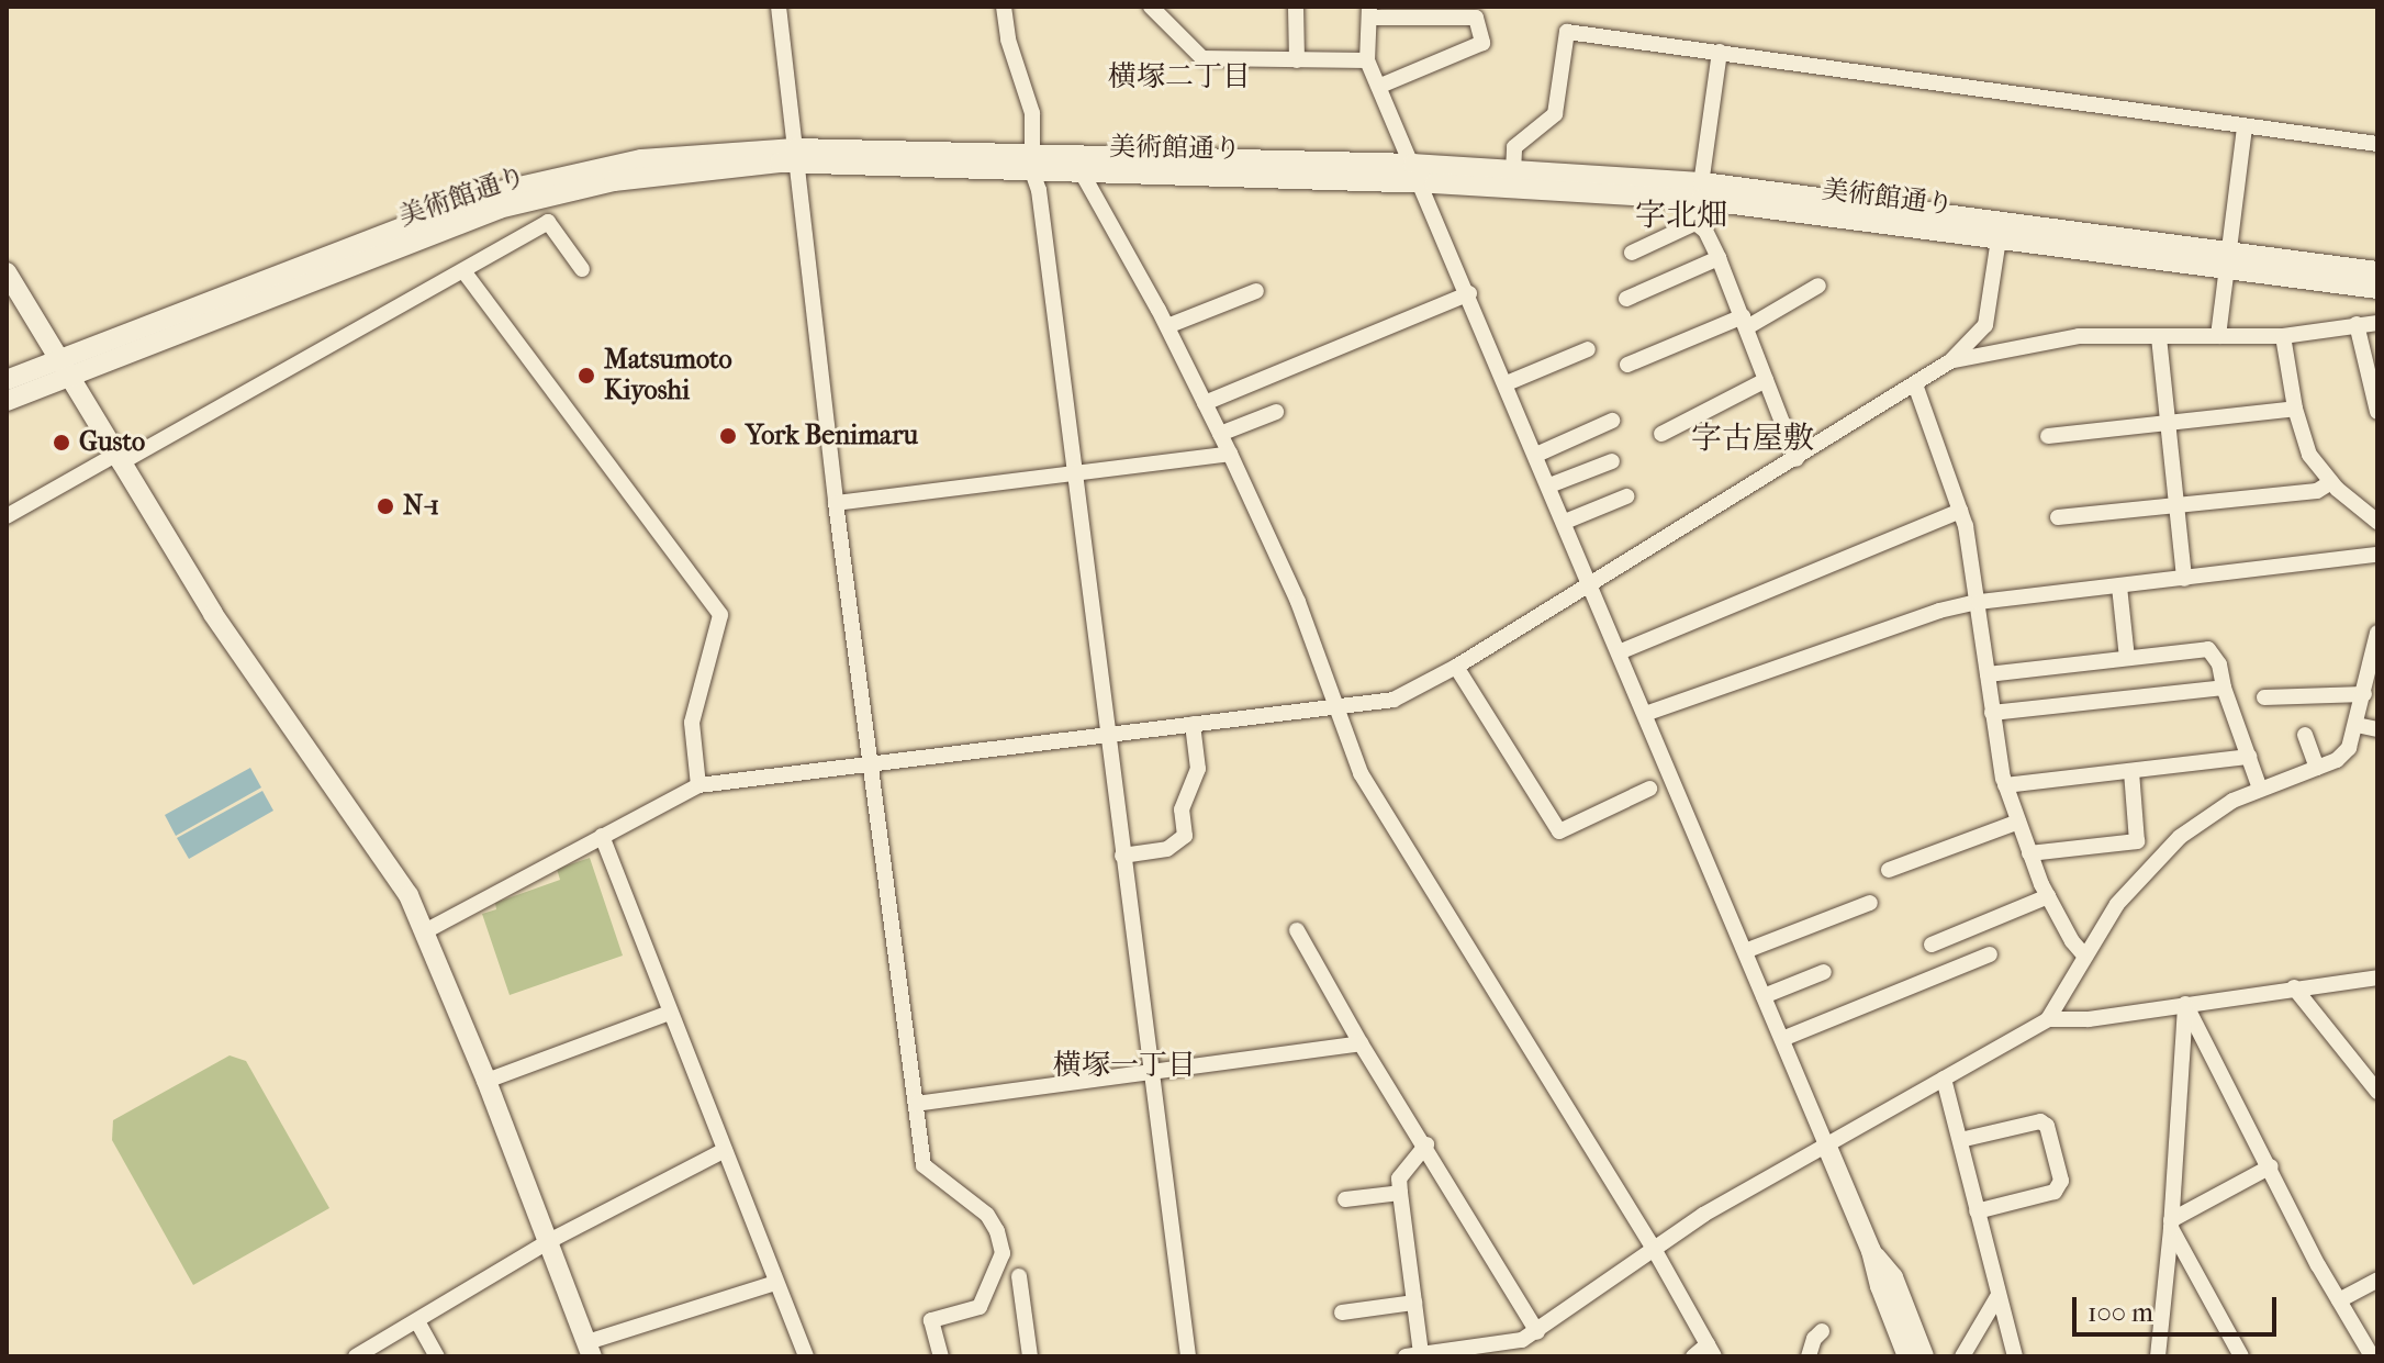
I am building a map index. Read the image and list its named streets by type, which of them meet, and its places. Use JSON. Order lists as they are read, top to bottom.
{
  "streets": {
    "street": ["美術館通り"]
  },
  "districts": [
    "横塚二丁目",
    "字北畑",
    "字古屋敷",
    "横塚一丁目"
  ],
  "places": [
    "Matsumoto Kiyoshi",
    "York Benimaru",
    "Gusto",
    "N-1"
  ],
  "scale_bar": "100 m"
}
